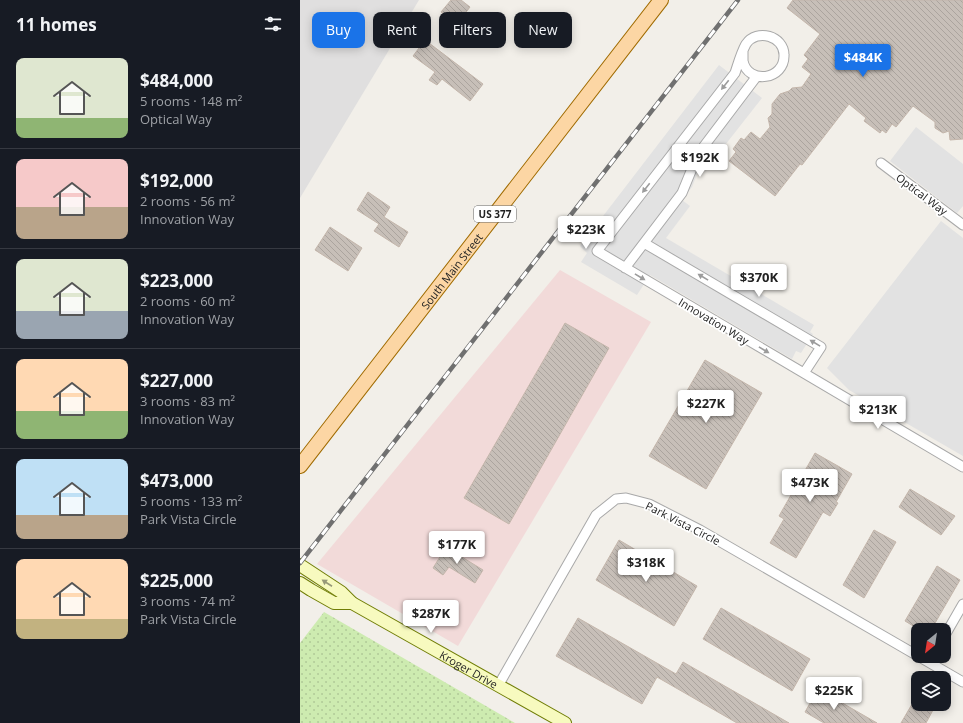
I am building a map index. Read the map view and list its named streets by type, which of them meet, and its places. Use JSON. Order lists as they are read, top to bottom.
{
  "streets": {
    "main road": ["US 377", "South Main Street", "Kroger Drive"],
    "street": ["Optical Way", "Innovation Way", "Park Vista Circle"]
  },
  "crossings": [
    ["Park Vista Circle", "Kroger Drive"]
  ],
  "north": "bottom left",
  "page": {
    "heading": "11 homes",
    "chip": [
      "Buy",
      "Rent",
      "Filters",
      "New"
    ],
    "price": [
      "$484K",
      "$192K",
      "$223K",
      "$370K",
      "$227K",
      "$213K",
      "$473K",
      "$177K",
      "$318K",
      "$287K",
      "$225K"
    ],
    "list": [
      {
        "name": "$484,000",
        "note": "5 rooms · 148 m² · Optical Way"
      },
      {
        "name": "$192,000",
        "note": "2 rooms · 56 m² · Innovation Way"
      },
      {
        "name": "$223,000",
        "note": "2 rooms · 60 m² · Innovation Way"
      },
      {
        "name": "$227,000",
        "note": "3 rooms · 83 m² · Innovation Way"
      },
      {
        "name": "$473,000",
        "note": "5 rooms · 133 m² · Park Vista Circle"
      },
      {
        "name": "$225,000",
        "note": "3 rooms · 74 m² · Park Vista Circle"
      }
    ]
  }
}
